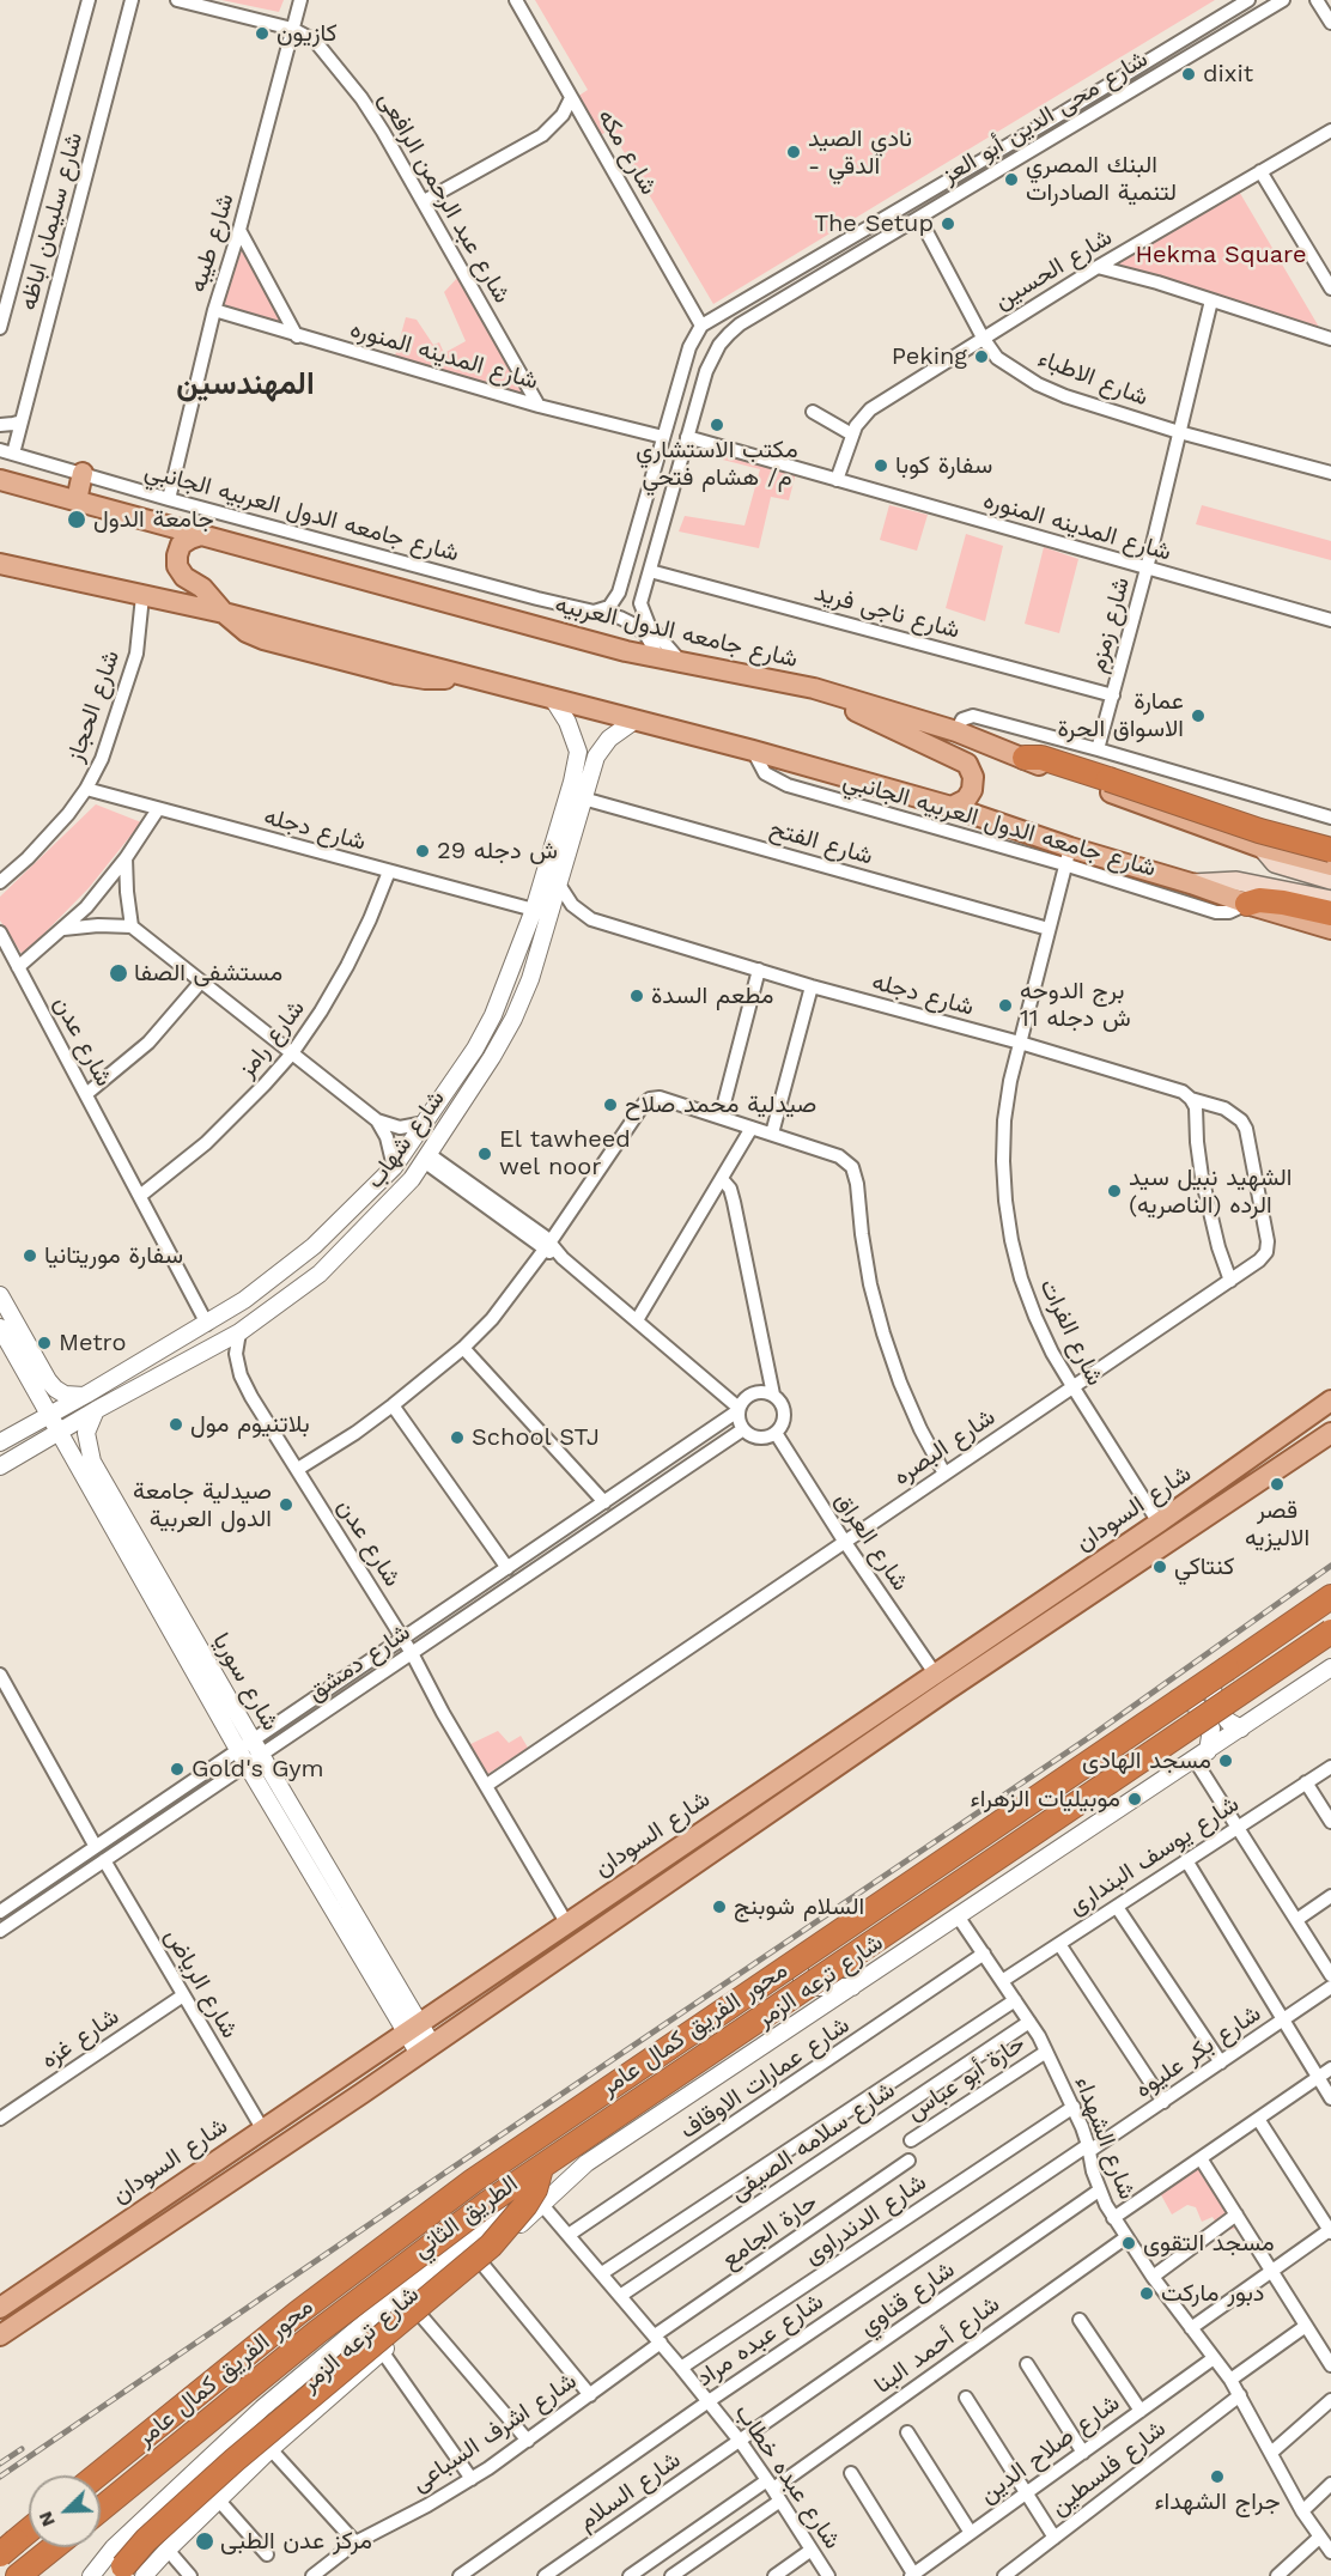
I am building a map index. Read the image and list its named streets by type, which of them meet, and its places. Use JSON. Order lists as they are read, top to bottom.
{
  "streets": {
    "highway": ["محور الفريق كمال عامر"],
    "main road": ["شارع جامعه الدول العربيه", "شارع السودان"],
    "street": [
      "شارع محى الدين أبو العز",
      "شارع مكه",
      "شارع عبد الرحمن الرافعى",
      "شارع سليمان اباظه",
      "شارع طيبه",
      "شارع الحسين",
      "شارع المدينه المنوره",
      "شارع الاطباء",
      "شارع جامعه الدول العربيه الجانبي",
      "شارع ناجى فريد",
      "شارع زمزم",
      "شارع الحجاز",
      "شارع دجله",
      "شارع الفتح",
      "شارع رامز",
      "شارع عدن",
      "شارع شهاب",
      "شارع الفرات",
      "شارع البصره",
      "شارع العراق",
      "شارع دمشق",
      "شارع سوريا",
      "شارع يوسف البندارى",
      "شارع ترعه الزمر",
      "شارع الرياض",
      "شارع غزه",
      "شارع بكر عليوه",
      "شارع عمارات الاوقاف",
      "حارة أبو عباس",
      "شارع الشهداء",
      "شارع سلامه الصيفى",
      "الطريق الثاني",
      "شارع الدندراوى",
      "حارة الجامع",
      "شارع قناوي",
      "شارع عبده مراد",
      "شارع أحمد البنا",
      "شارع اشرف السباعى",
      "شارع صلاح الدين",
      "شارع فلسطين",
      "شارع عبده خطاب",
      "شارع السلام"
    ]
  },
  "crossings": [
    ["شارع محى الدين أبو العز", "شارع مكه"],
    ["شارع محى الدين أبو العز", "شارع المدينه المنوره"],
    ["شارع محى الدين أبو العز", "شارع الاطباء"],
    ["شارع محى الدين أبو العز", "شارع ناجى فريد"],
    ["شارع عبد الرحمن الرافعى", "شارع طيبه"],
    ["شارع عبد الرحمن الرافعى", "شارع المدينه المنوره"],
    ["شارع سليمان اباظه", "شارع جامعه الدول العربيه الجانبي"],
    ["شارع طيبه", "شارع المدينه المنوره"],
    ["شارع طيبه", "شارع جامعه الدول العربيه الجانبي"],
    ["شارع الحسين", "شارع المدينه المنوره"],
    ["شارع الحسين", "شارع الاطباء"],
    ["شارع المدينه المنوره", "شارع زمزم"],
    ["شارع الاطباء", "شارع زمزم"],
    ["شارع جامعه الدول العربيه الجانبي", "شارع جامعه الدول العربيه"],
    ["شارع جامعه الدول العربيه الجانبي", "شارع الفرات"],
    ["شارع ناجى فريد", "شارع زمزم"],
    ["شارع الحجاز", "شارع دجله"],
    ["شارع دجله", "شارع رامز"],
    ["شارع دجله", "شارع شهاب"],
    ["شارع دجله", "شارع الفرات"],
    ["شارع دجله", "شارع البصره"],
    ["شارع الفتح", "شارع شهاب"],
    ["شارع الفتح", "شارع الفرات"],
    ["شارع رامز", "شارع عدن"],
    ["شارع عدن", "شارع شهاب"],
    ["شارع عدن", "شارع البصره"],
    ["شارع عدن", "شارع السودان"],
    ["شارع عدن", "شارع دمشق"],
    ["شارع شهاب", "شارع سوريا"],
    ["شارع الفرات", "شارع البصره"],
    ["شارع الفرات", "شارع السودان"],
    ["شارع البصره", "شارع العراق"],
    ["شارع السودان", "شارع العراق"],
    ["شارع السودان", "شارع سوريا"],
    ["شارع السودان", "شارع الرياض"],
    ["شارع العراق", "شارع دمشق"],
    ["شارع دمشق", "شارع سوريا"],
    ["شارع دمشق", "شارع الرياض"],
    ["شارع يوسف البندارى", "شارع الشهداء"],
    ["شارع ترعه الزمر", "شارع الشهداء"],
    ["شارع ترعه الزمر", "الطريق الثاني"],
    ["شارع ترعه الزمر", "شارع عبده خطاب"],
    ["شارع الرياض", "شارع غزه"],
    ["شارع بكر عليوه", "شارع الشهداء"],
    ["شارع بكر عليوه", "شارع عبده مراد"],
    ["شارع عمارات الاوقاف", "شارع الشهداء"],
    ["شارع عمارات الاوقاف", "شارع عبده خطاب"],
    ["حارة أبو عباس", "شارع الشهداء"],
    ["شارع الشهداء", "شارع سلامه الصيفى"],
    ["شارع الشهداء", "شارع الدندراوى"],
    ["شارع الشهداء", "شارع قناوي"],
    ["شارع الشهداء", "شارع عبده مراد"],
    ["شارع الشهداء", "شارع أحمد البنا"],
    ["شارع الشهداء", "شارع صلاح الدين"],
    ["شارع الشهداء", "شارع فلسطين"],
    ["شارع سلامه الصيفى", "شارع عبده خطاب"],
    ["شارع الدندراوى", "شارع عبده خطاب"],
    ["حارة الجامع", "شارع اشرف السباعى"],
    ["حارة الجامع", "شارع عبده خطاب"],
    ["شارع قناوي", "شارع عبده خطاب"],
    ["شارع قناوي", "شارع السلام"],
    ["شارع عبده مراد", "شارع عبده خطاب"],
    ["شارع أحمد البنا", "شارع عبده خطاب"],
    ["شارع اشرف السباعى", "شارع عبده خطاب"],
    ["شارع عبده خطاب", "شارع السلام"]
  ],
  "districts": ["المهندسين"],
  "parks": ["Hekma Square"],
  "places": [
    "كازيون",
    "dixit",
    "نادي الصيد - الدقي",
    "البنك المصري لتنمية الصادرات",
    "The Setup",
    "Peking",
    "مكتب الاستشاري م/ هشام فتحي",
    "سفارة كوبا",
    "جامعة الدول",
    "عمارة الاسواق الحرة",
    "29 ش دجله",
    "مستشفى الصفا",
    "مطعم السدة",
    "برج الدوحه 11 ش دجله",
    "صيدلية محمد صلاح",
    "El tawheed wel noor",
    "الشهيد نبيل سيد الرده (الناصريه)",
    "سفارة موريتانيا",
    "Metro",
    "بلاتنيوم مول",
    "School STJ",
    "قصر الاليزيه",
    "صيدلية جامعة الدول العربية",
    "كنتاكي",
    "مسجد الهادى",
    "Gold's Gym",
    "موبيليات الزهراء",
    "السلام شوبنج",
    "مسجد التقوى",
    "دبور ماركت",
    "جراج الشهداء",
    "مركز عدن الطبى"
  ],
  "north": "bottom left"
}
